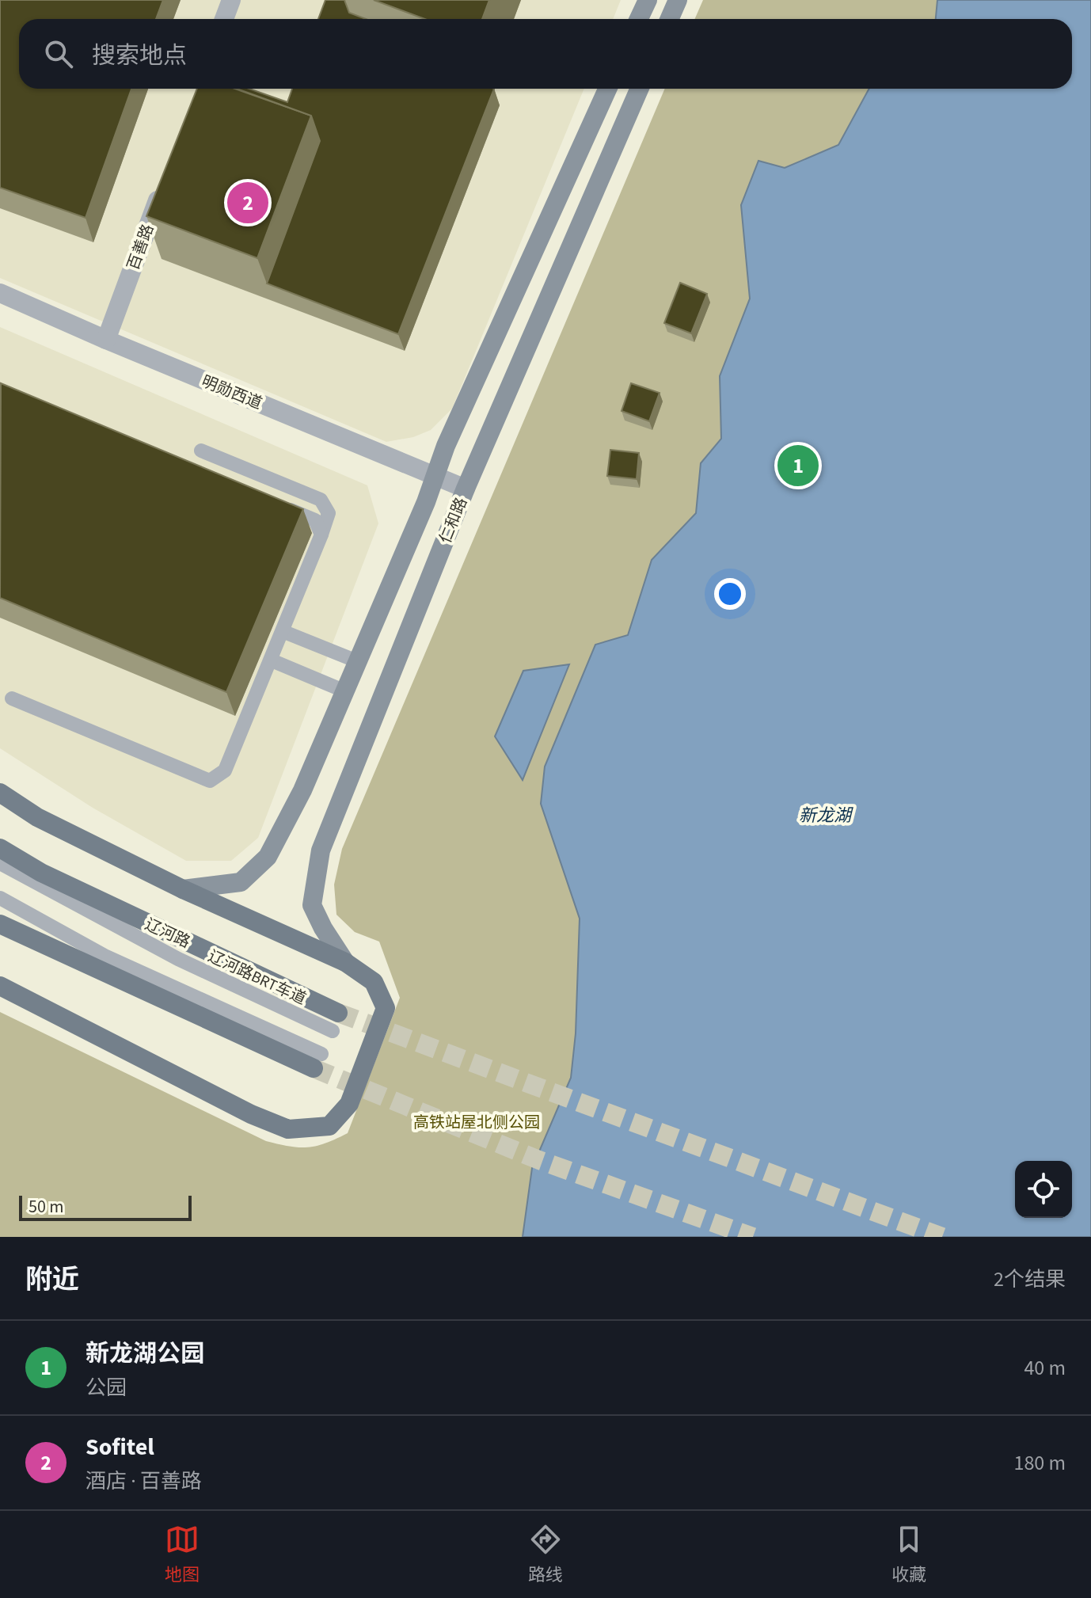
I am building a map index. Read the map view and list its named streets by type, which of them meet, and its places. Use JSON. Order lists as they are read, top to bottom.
{
  "streets": {
    "main road": ["辽河路"],
    "street": ["百善路", "明勋西道", "仁和路"],
    "lane": ["辽河路BRT车道"]
  },
  "crossings": [
    ["百善路", "明勋西道"],
    ["明勋西道", "仁和路"],
    ["辽河路", "辽河路BRT车道"]
  ],
  "water": ["新龙湖"],
  "parks": ["高铁站屋北侧公园"],
  "scale_bar": "50 m",
  "page": {
    "search": "搜索地点",
    "pins": ["2", "1"],
    "scale": "50 m",
    "heading": ["附近", "2个结果"],
    "list": [
      {
        "mark": "1",
        "name": "新龙湖公园",
        "note": "公园",
        "value": "40 m"
      },
      {
        "mark": "2",
        "name": "Sofitel",
        "note": "酒店 · 百善路",
        "value": "180 m"
      }
    ],
    "nav": ["地图", "路线", "收藏"]
  }
}
